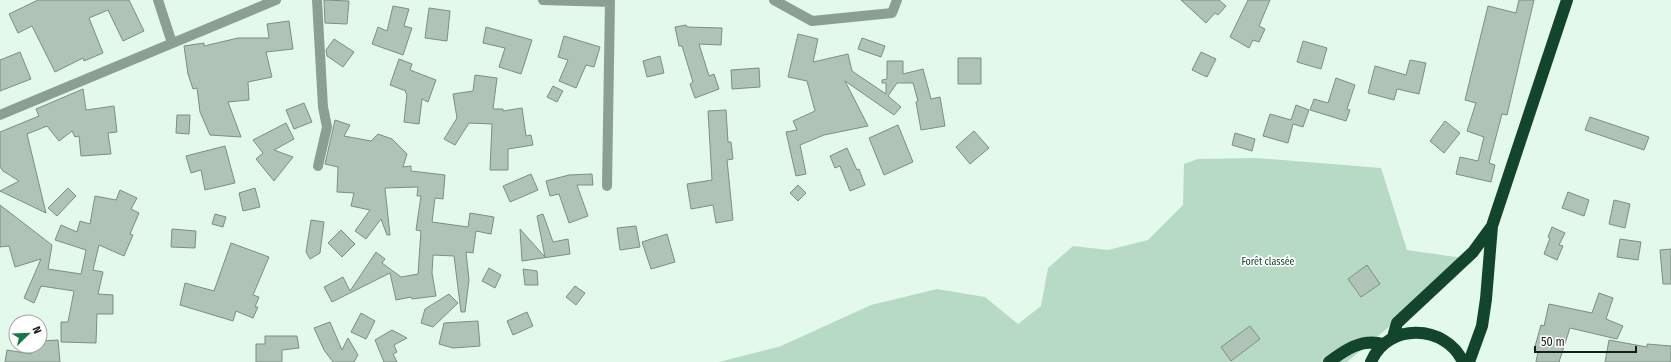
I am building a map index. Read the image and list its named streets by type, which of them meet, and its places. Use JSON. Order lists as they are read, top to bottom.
{
  "parks": ["Forêt classée"],
  "scale_bar": "50 m",
  "north": "top right"
}
